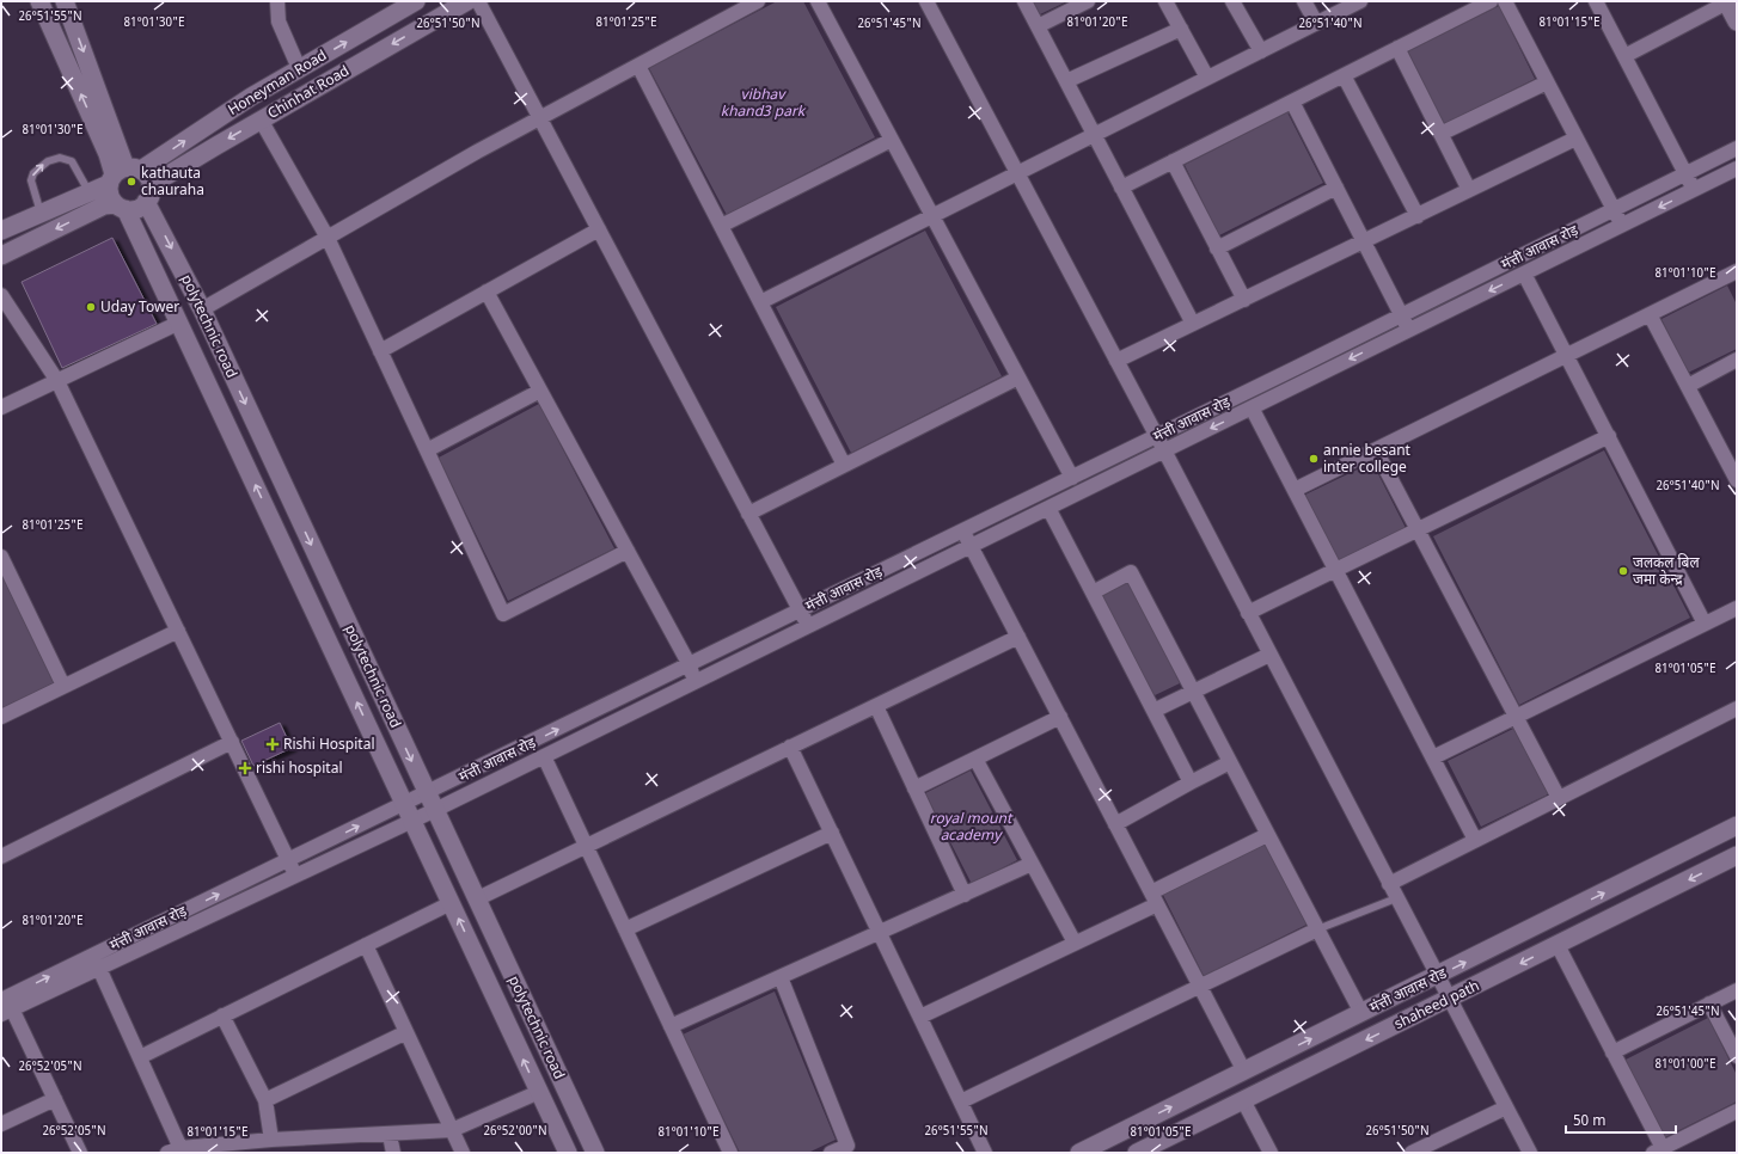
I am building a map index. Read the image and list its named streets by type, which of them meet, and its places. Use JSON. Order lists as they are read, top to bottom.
{
  "streets": {
    "street": [
      "Honeyman Road",
      "Chinhat Road",
      "मंत्ती आवास रोड़",
      "polytechnic road",
      "मंत्ती आवास रोड",
      "shaheed path"
    ]
  },
  "crossings": [
    ["Honeyman Road", "Chinhat Road"],
    ["Honeyman Road", "polytechnic road"],
    ["Chinhat Road", "polytechnic road"],
    ["मंत्ती आवास रोड़", "polytechnic road"]
  ],
  "parks": ["vibhav khand3 park", "royal mount academy"],
  "places": {
    "other": [
      "kathauta chauraha",
      "Uday Tower",
      "annie besant inter college",
      "जलकल बिल जमा केन्द्र"
    ],
    "health": ["Rishi Hospital", "rishi hospital"]
  },
  "scale_bar": "50 m",
  "coordinates": [
    "26°51'55\"N",
    "81°01'20\"E",
    "81°01'30\"E",
    "81°01'25\"E",
    "81°01'15\"E",
    "26°51'50\"N",
    "26°51'45\"N",
    "26°51'40\"N",
    "81°01'10\"E",
    "81°01'05\"E",
    "81°01'00\"E",
    "26°52'05\"N",
    "26°52'00\"N"
  ]
}
